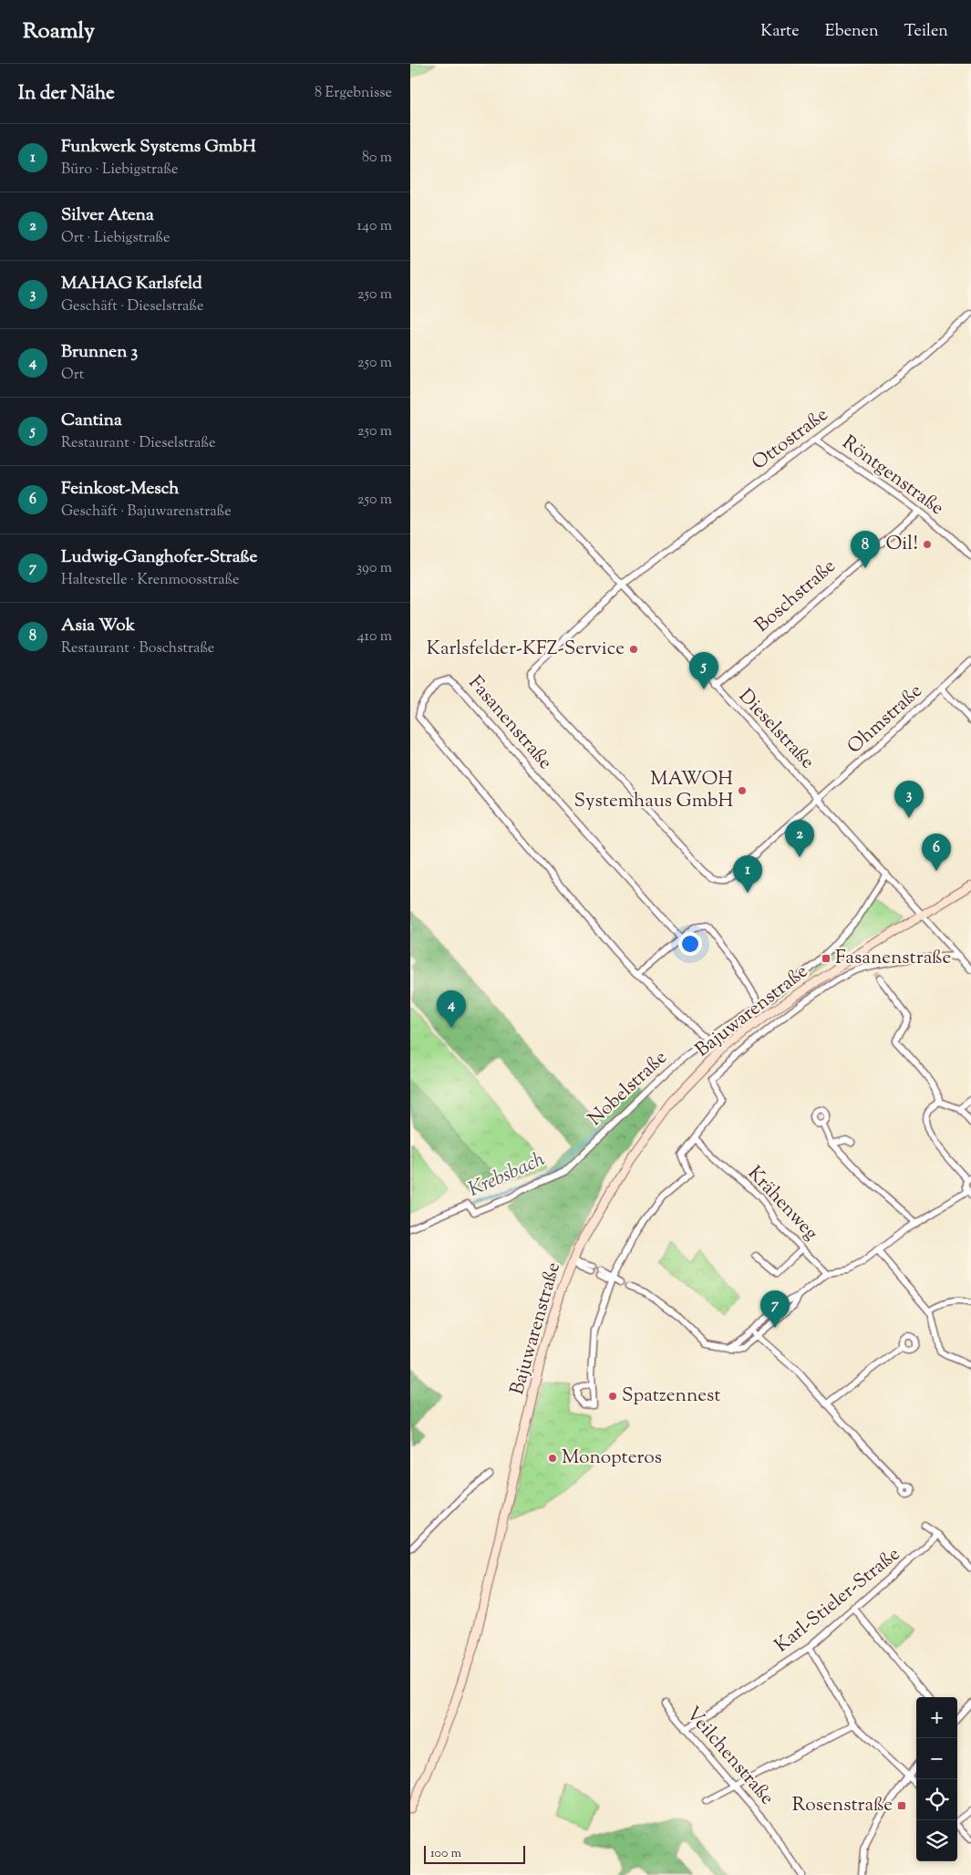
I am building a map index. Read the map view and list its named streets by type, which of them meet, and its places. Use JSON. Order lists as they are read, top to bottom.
{
  "streets": {
    "main road": ["Bajuwarenstraße"],
    "street": [
      "Ottostraße",
      "Röntgenstraße",
      "Boschstraße",
      "Ohmstraße",
      "Fasanenstraße",
      "Dieselstraße",
      "Nobelstraße",
      "Krähenweg",
      "Karl-Stieler-Straße",
      "Veilchenstraße"
    ]
  },
  "crossings": [
    ["Ottostraße", "Röntgenstraße"],
    ["Ottostraße", "Ohmstraße"],
    ["Ottostraße", "Dieselstraße"],
    ["Röntgenstraße", "Boschstraße"],
    ["Boschstraße", "Dieselstraße"],
    ["Ohmstraße", "Dieselstraße"],
    ["Fasanenstraße", "Nobelstraße"],
    ["Dieselstraße", "Bajuwarenstraße"],
    ["Dieselstraße", "Nobelstraße"],
    ["Karl-Stieler-Straße", "Veilchenstraße"]
  ],
  "water": ["Krebsbach"],
  "places": {
    "other": [
      "Oil!",
      "Karlsfelder-KFZ-Service",
      "MAWOH Systemhaus GmbH",
      "Spatzennest",
      "Monopteros"
    ],
    "transit": ["Fasanenstraße", "Rosenstraße"]
  },
  "scale_bar": "100 m",
  "page": {
    "header": "Roamly",
    "nav": ["Karte", "Ebenen", "Teilen"],
    "heading": ["In der Nähe", "8 Ergebnisse"],
    "list": [
      {
        "mark": "1",
        "name": "Funkwerk Systems GmbH",
        "note": "Büro · Liebigstraße",
        "value": "80 m"
      },
      {
        "mark": "2",
        "name": "Silver Atena",
        "note": "Ort · Liebigstraße",
        "value": "140 m"
      },
      {
        "mark": "3",
        "name": "MAHAG Karlsfeld",
        "note": "Geschäft · Dieselstraße",
        "value": "250 m"
      },
      {
        "mark": "4",
        "name": "Brunnen 3",
        "note": "Ort",
        "value": "250 m"
      },
      {
        "mark": "5",
        "name": "Cantina",
        "note": "Restaurant · Dieselstraße",
        "value": "250 m"
      },
      {
        "mark": "6",
        "name": "Feinkost-Mesch",
        "note": "Geschäft · Bajuwarenstraße",
        "value": "250 m"
      },
      {
        "mark": "7",
        "name": "Ludwig-Ganghofer-Straße",
        "note": "Haltestelle · Krenmoosstraße",
        "value": "390 m"
      },
      {
        "mark": "8",
        "name": "Asia Wok",
        "note": "Restaurant · Boschstraße",
        "value": "410 m"
      }
    ],
    "pins": [
      "8",
      "5",
      "3",
      "2",
      "6",
      "1",
      "4",
      "7"
    ],
    "map_buttons": ["+", "−"],
    "scale": "100 m"
  }
}
